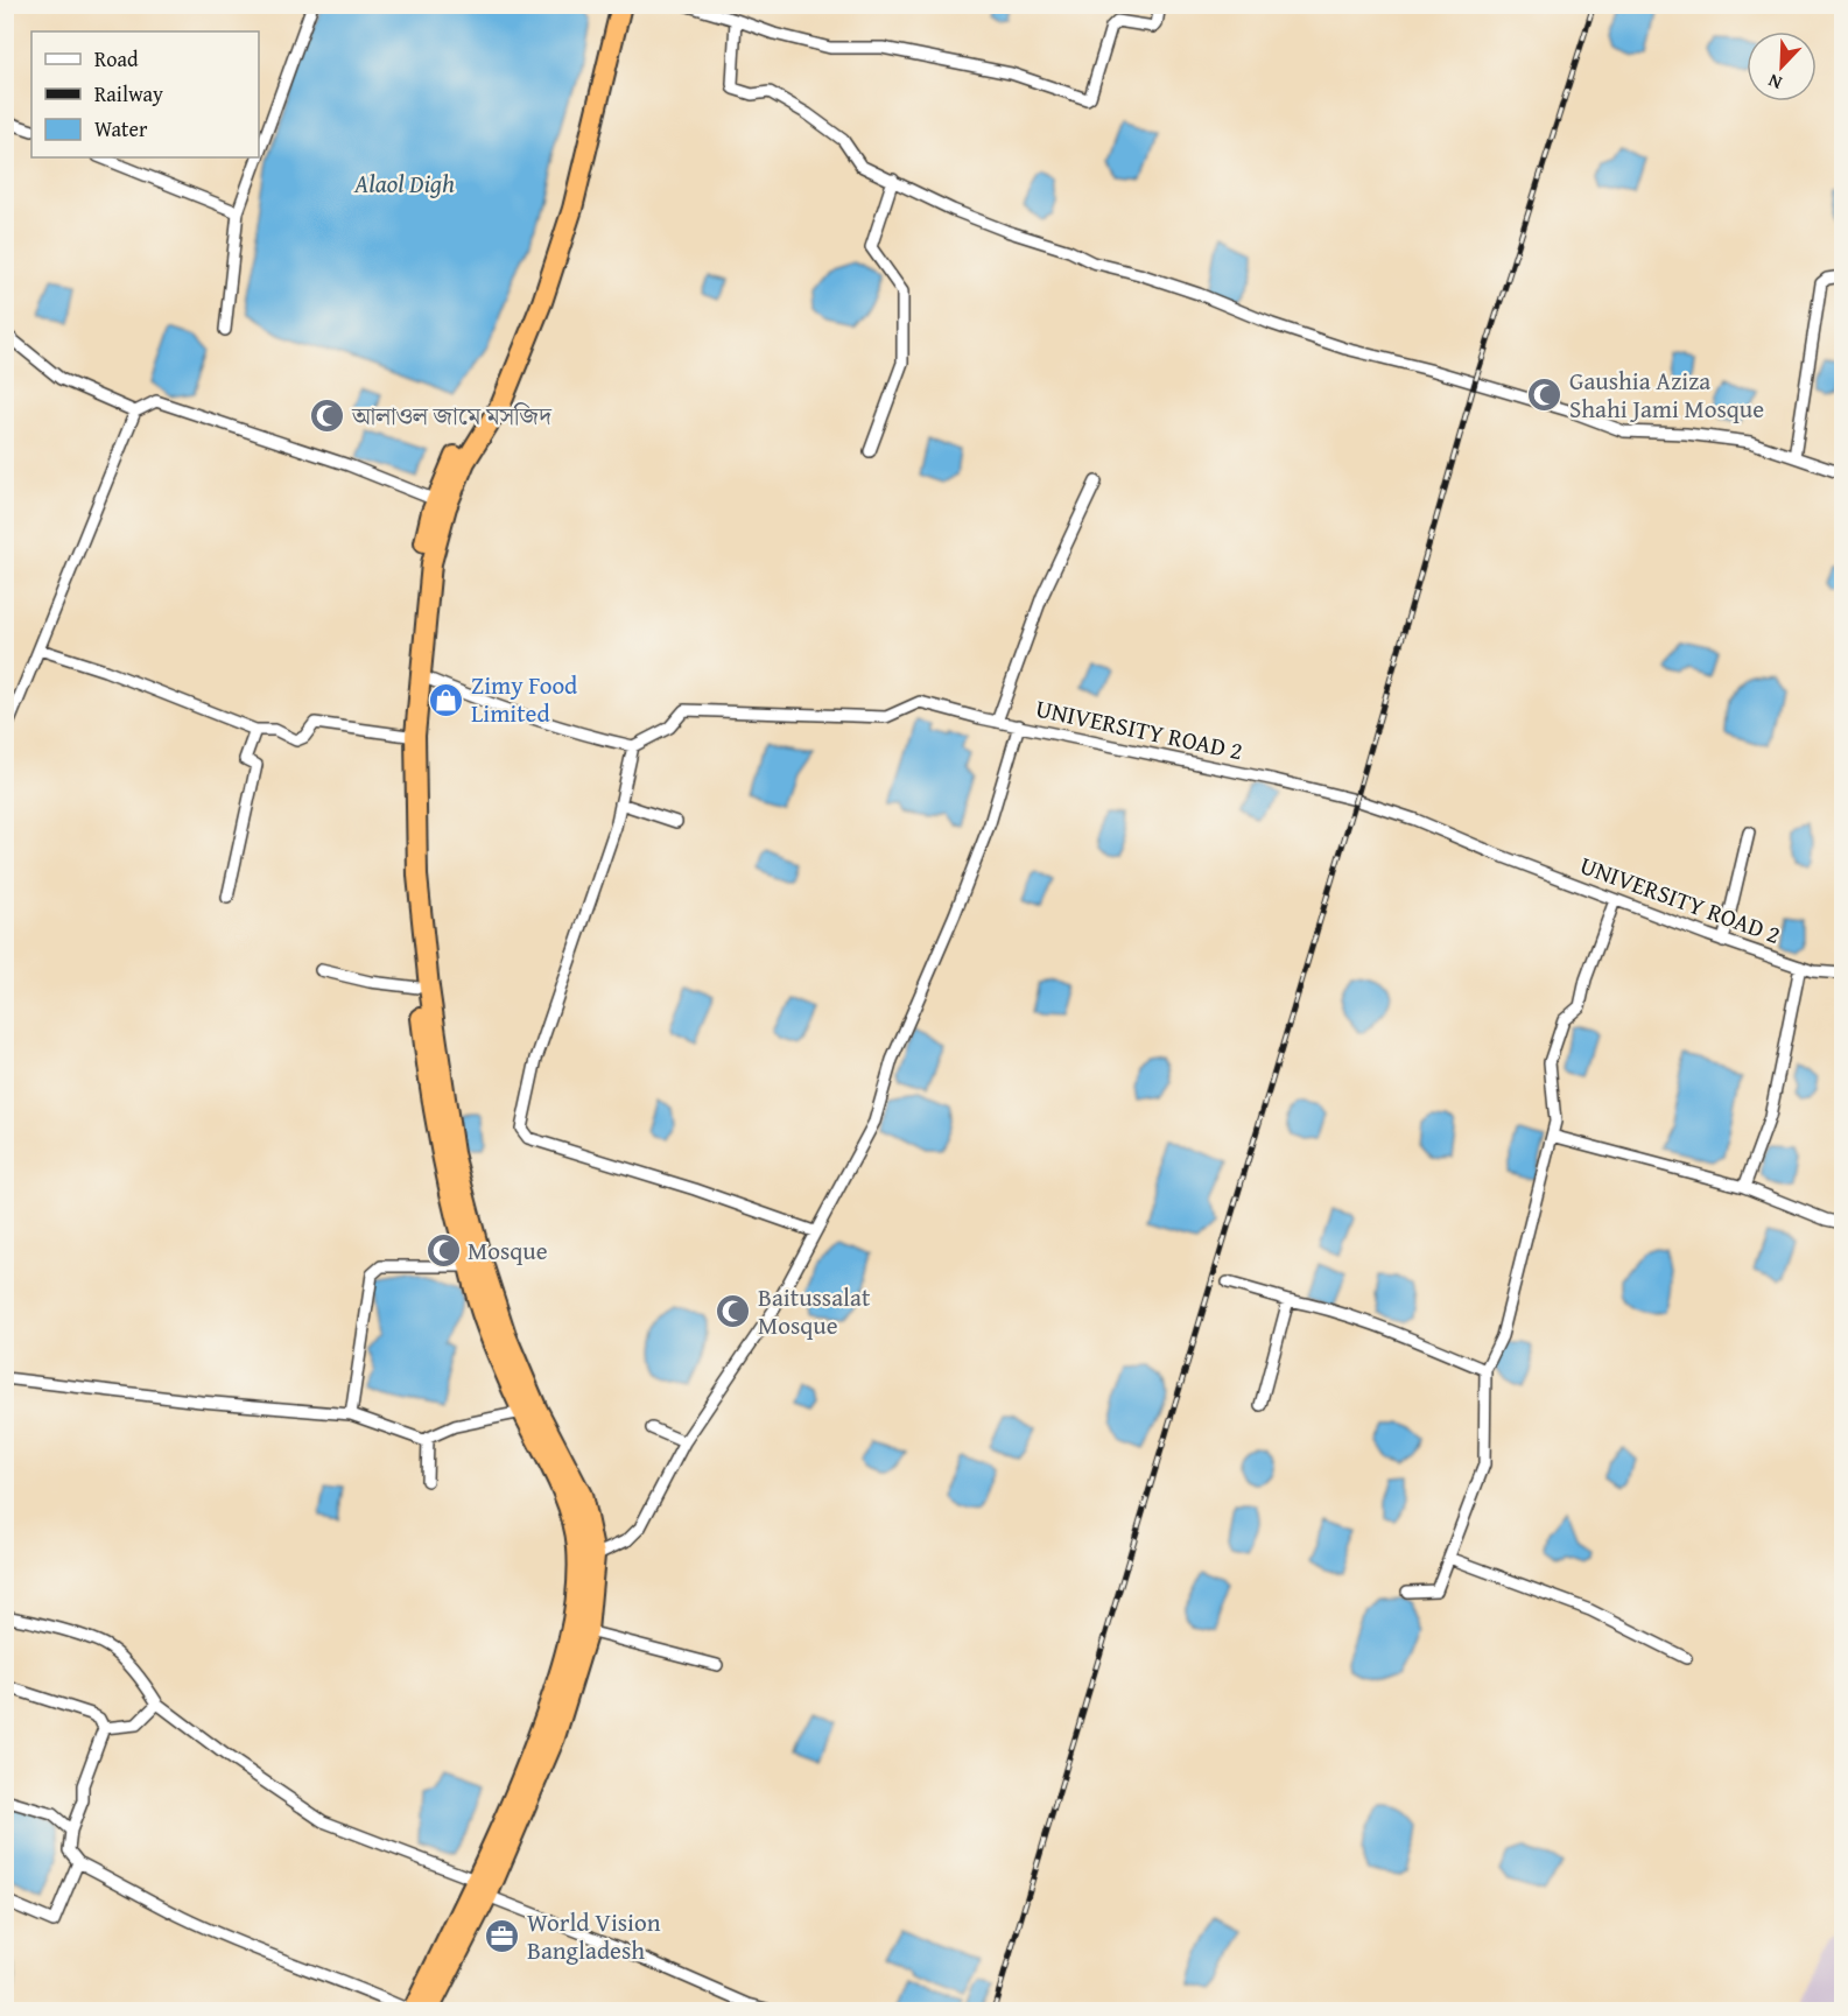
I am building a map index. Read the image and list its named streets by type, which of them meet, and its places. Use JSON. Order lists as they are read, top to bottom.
{
  "streets": {
    "street": ["UNIVERSITY ROAD 2"]
  },
  "water": ["Alaol Digh"],
  "places": {
    "mosque": [
      "Gaushia Aziza Shahi Jami Mosque",
      "আলাওল জামে মসজিদ",
      "Mosque",
      "Baitussalat Mosque"
    ],
    "shop": ["Zimy Food Limited"],
    "office": ["World Vision Bangladesh"]
  },
  "legend": ["Road", "Railway", "Water"],
  "north": "bottom left"
}
